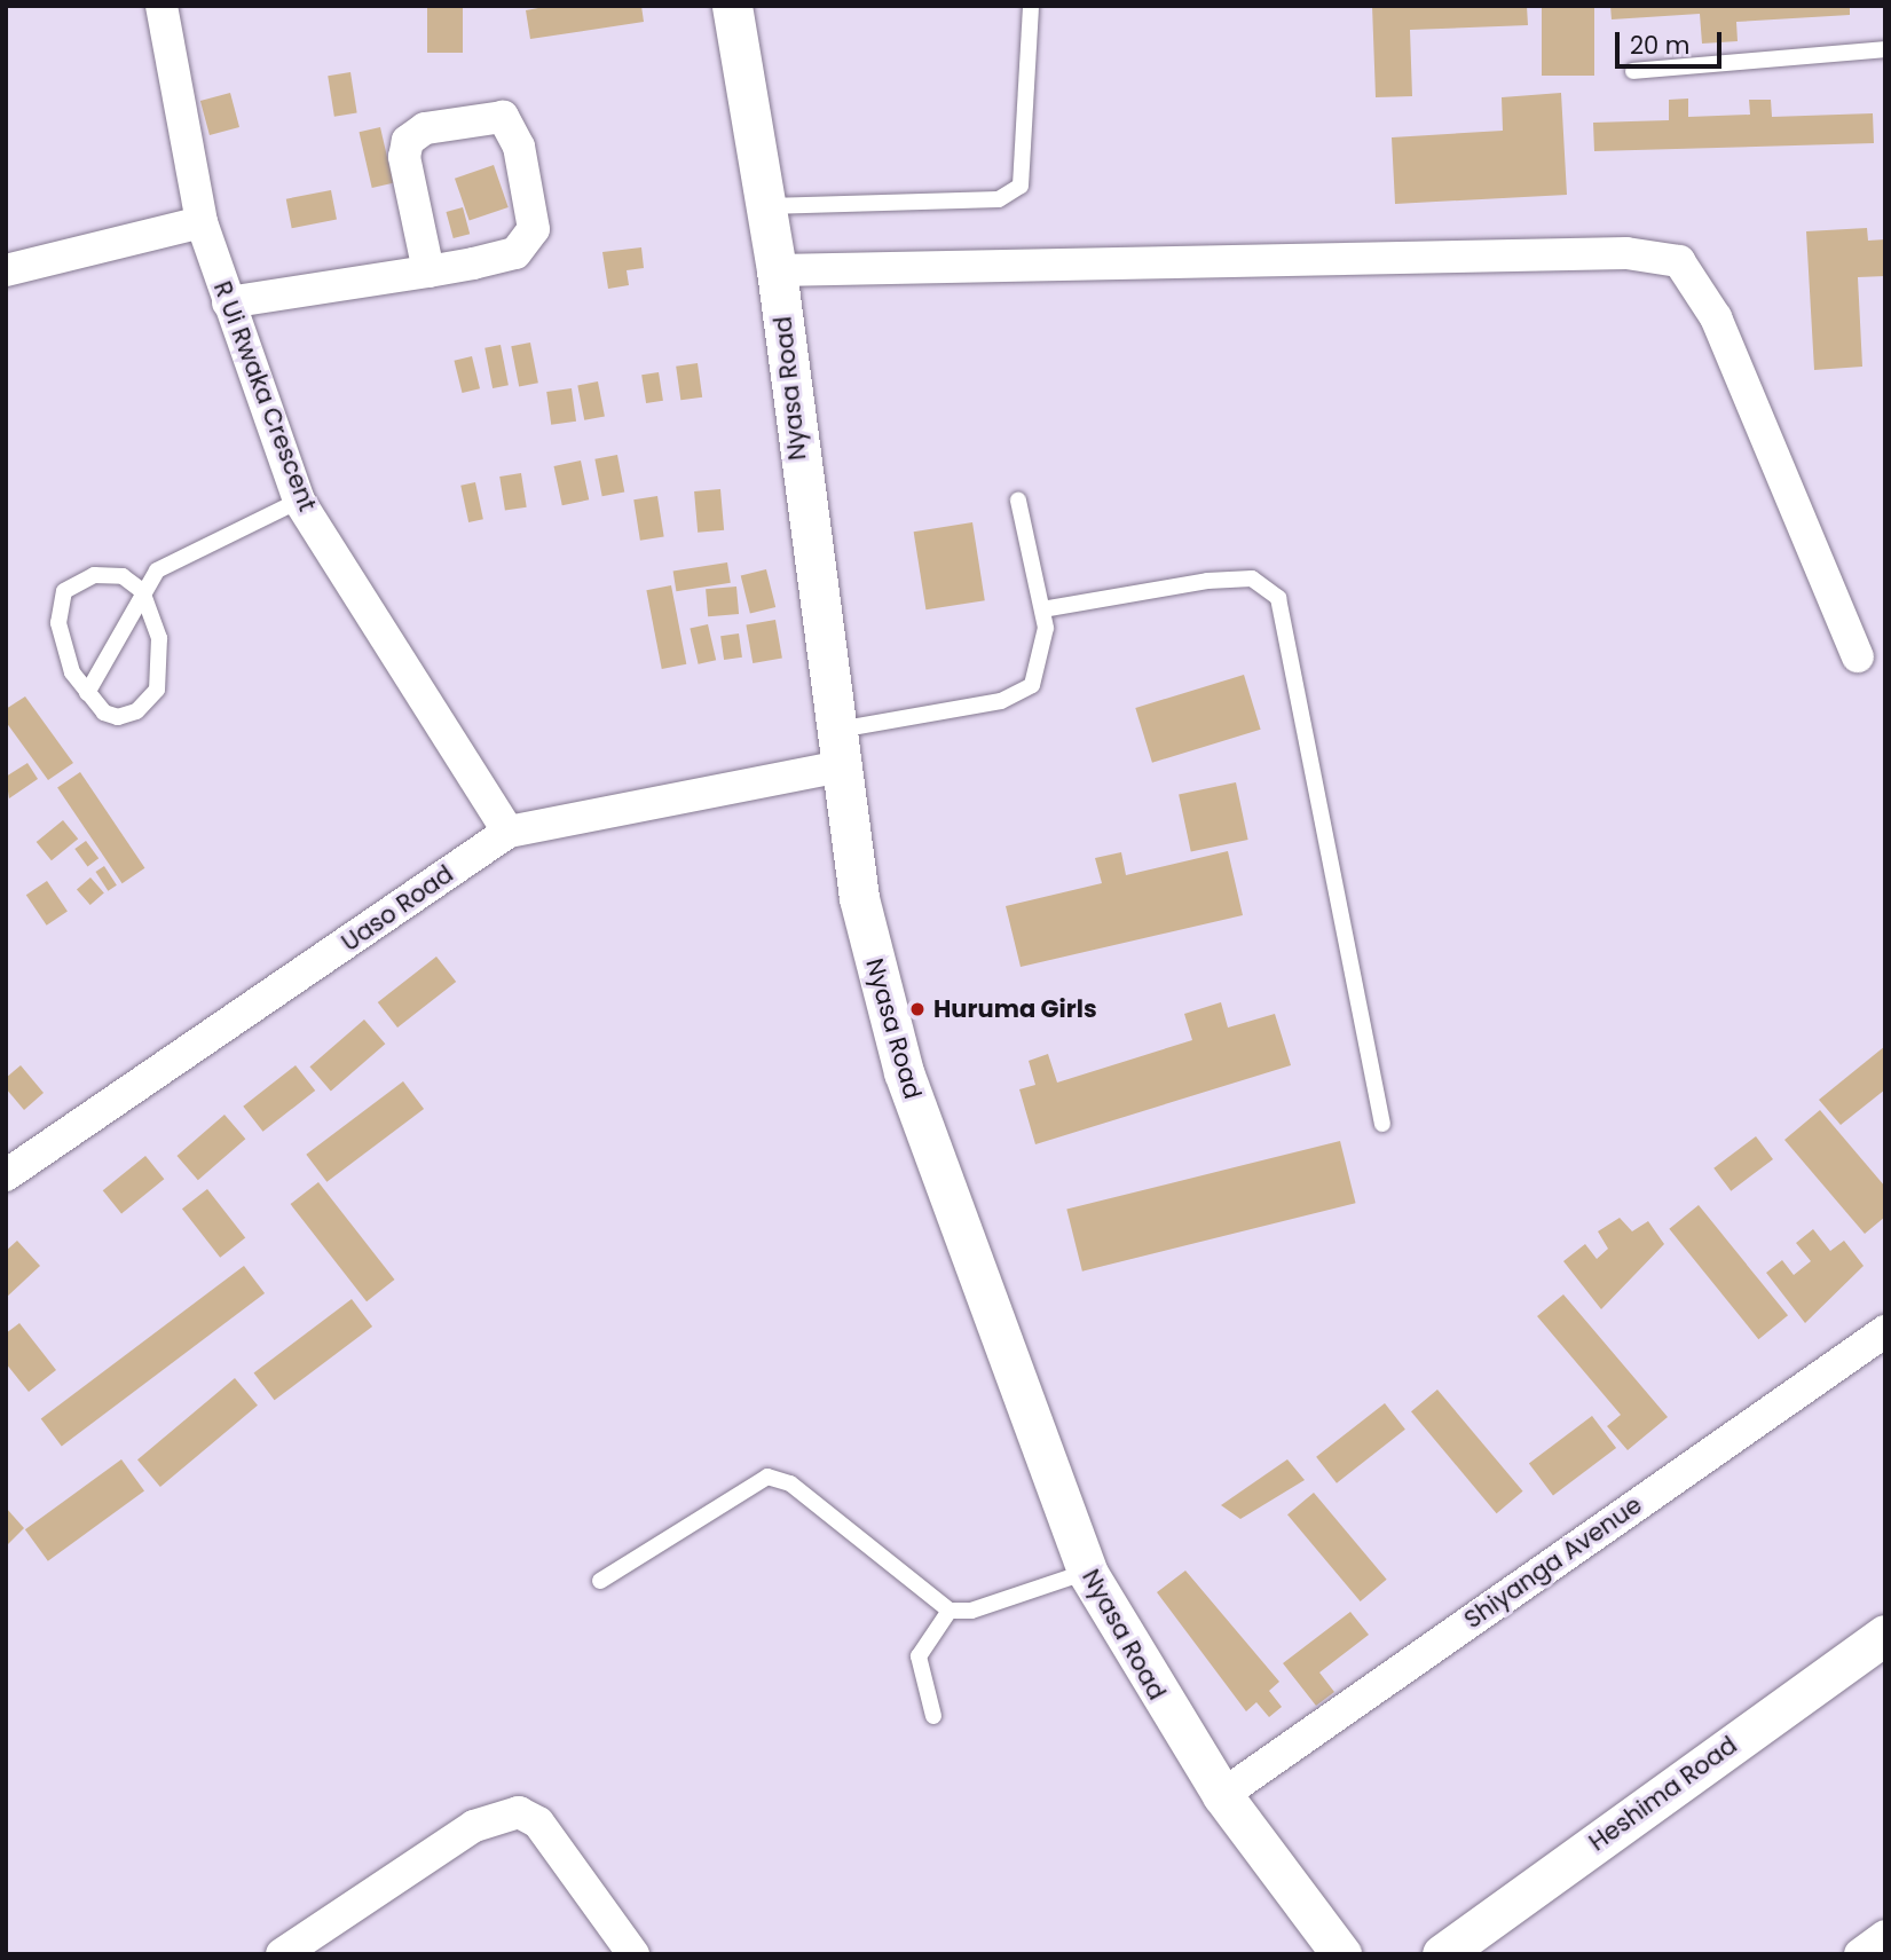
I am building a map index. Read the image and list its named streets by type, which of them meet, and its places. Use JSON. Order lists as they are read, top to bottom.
{
  "streets": {
    "street": [
      "Nyasa Road",
      "R Ui Rwaka Crescent",
      "Uaso Road",
      "Shiyanga Avenue",
      "Heshima Road"
    ]
  },
  "crossings": [
    ["Nyasa Road", "Uaso Road"],
    ["Nyasa Road", "Shiyanga Avenue"],
    ["R Ui Rwaka Crescent", "Uaso Road"]
  ],
  "places": ["Huruma Girls"],
  "scale_bar": "20 m"
}
